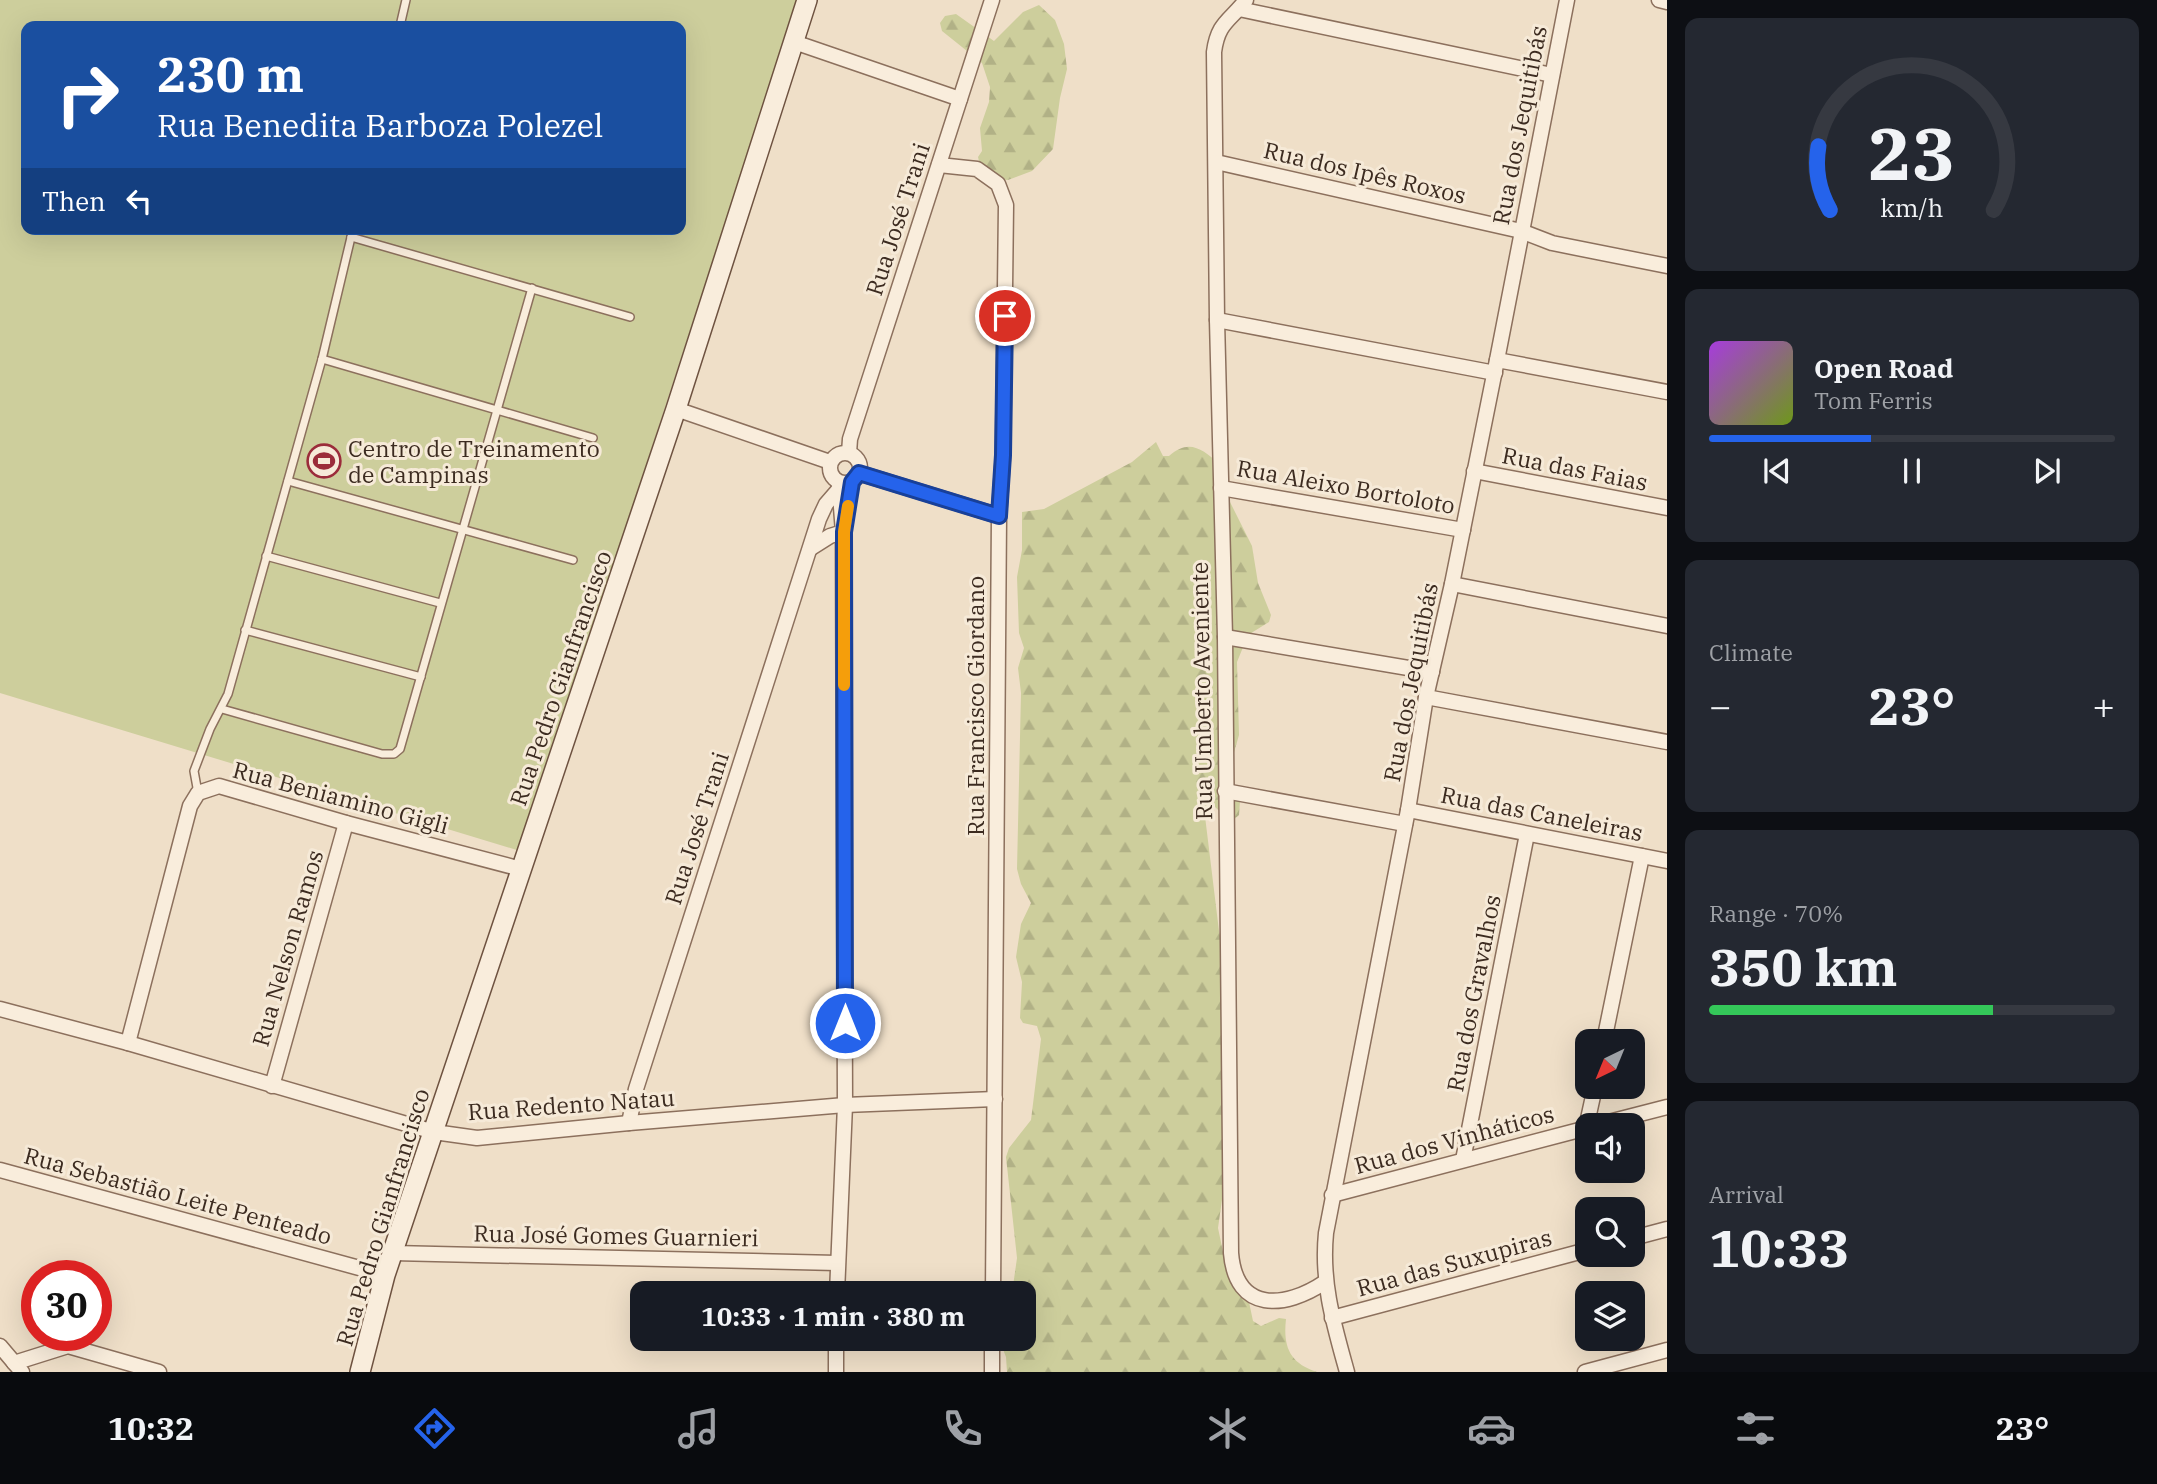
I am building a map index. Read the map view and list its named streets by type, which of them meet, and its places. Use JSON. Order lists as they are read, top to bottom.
{
  "streets": {
    "street": [
      "Rua dos Jequitibás",
      "Rua dos Ipês Roxos",
      "Rua José Trani",
      "Rua das Faias",
      "Rua Aleixo Bortoloto",
      "Rua Pedro Gianfrancisco",
      "Rua Umberto Aveniente",
      "Rua Francisco Giordano",
      "Rua Beniamino Gigli",
      "Rua das Caneleiras",
      "Rua Nelson Ramos",
      "Rua dos Gravalhos",
      "Rua Redento Natau",
      "Rua dos Vinháticos",
      "Rua Sebastião Leite Penteado",
      "Rua José Gomes Guarnieri",
      "Rua das Suxupiras"
    ]
  },
  "crossings": [
    ["Rua dos Jequitibás", "Rua dos Ipês Roxos"],
    ["Rua dos Jequitibás", "Rua das Faias"],
    ["Rua dos Jequitibás", "Rua Aleixo Bortoloto"],
    ["Rua dos Jequitibás", "Rua Umberto Aveniente"],
    ["Rua dos Jequitibás", "Rua das Caneleiras"],
    ["Rua dos Jequitibás", "Rua dos Vinháticos"],
    ["Rua dos Jequitibás", "Rua das Suxupiras"],
    ["Rua dos Ipês Roxos", "Rua Umberto Aveniente"],
    ["Rua José Trani", "Rua Francisco Giordano"],
    ["Rua José Trani", "Rua Redento Natau"],
    ["Rua Aleixo Bortoloto", "Rua Umberto Aveniente"],
    ["Rua Pedro Gianfrancisco", "Rua Beniamino Gigli"],
    ["Rua Pedro Gianfrancisco", "Rua Redento Natau"],
    ["Rua Pedro Gianfrancisco", "Rua Sebastião Leite Penteado"],
    ["Rua Pedro Gianfrancisco", "Rua José Gomes Guarnieri"],
    ["Rua Umberto Aveniente", "Rua das Caneleiras"],
    ["Rua Francisco Giordano", "Rua Redento Natau"],
    ["Rua Beniamino Gigli", "Rua Nelson Ramos"],
    ["Rua Beniamino Gigli", "Rua Redento Natau"],
    ["Rua das Caneleiras", "Rua dos Gravalhos"],
    ["Rua Nelson Ramos", "Rua Redento Natau"],
    ["Rua dos Gravalhos", "Rua dos Vinháticos"]
  ],
  "places": {
    "sports": ["Centro de Treinamento de Campinas"]
  },
  "north": "bottom left",
  "page": {
    "turn": ["230 m", "Rua Benedita Barboza Polezel"],
    "then": "Then",
    "song": ["Open Road", "Tom Ferris"],
    "tile": [
      "Climate",
      ["Range · 70%", "350 km"],
      ["Arrival", "10:33"]
    ],
    "heat": ["−", "23°", "+"],
    "limit": "30",
    "trip": "10:33 · 1 min · 380 m",
    "tabs": ["10:32", "23°"],
    "gauge": ["23", "km/h"]
  }
}
